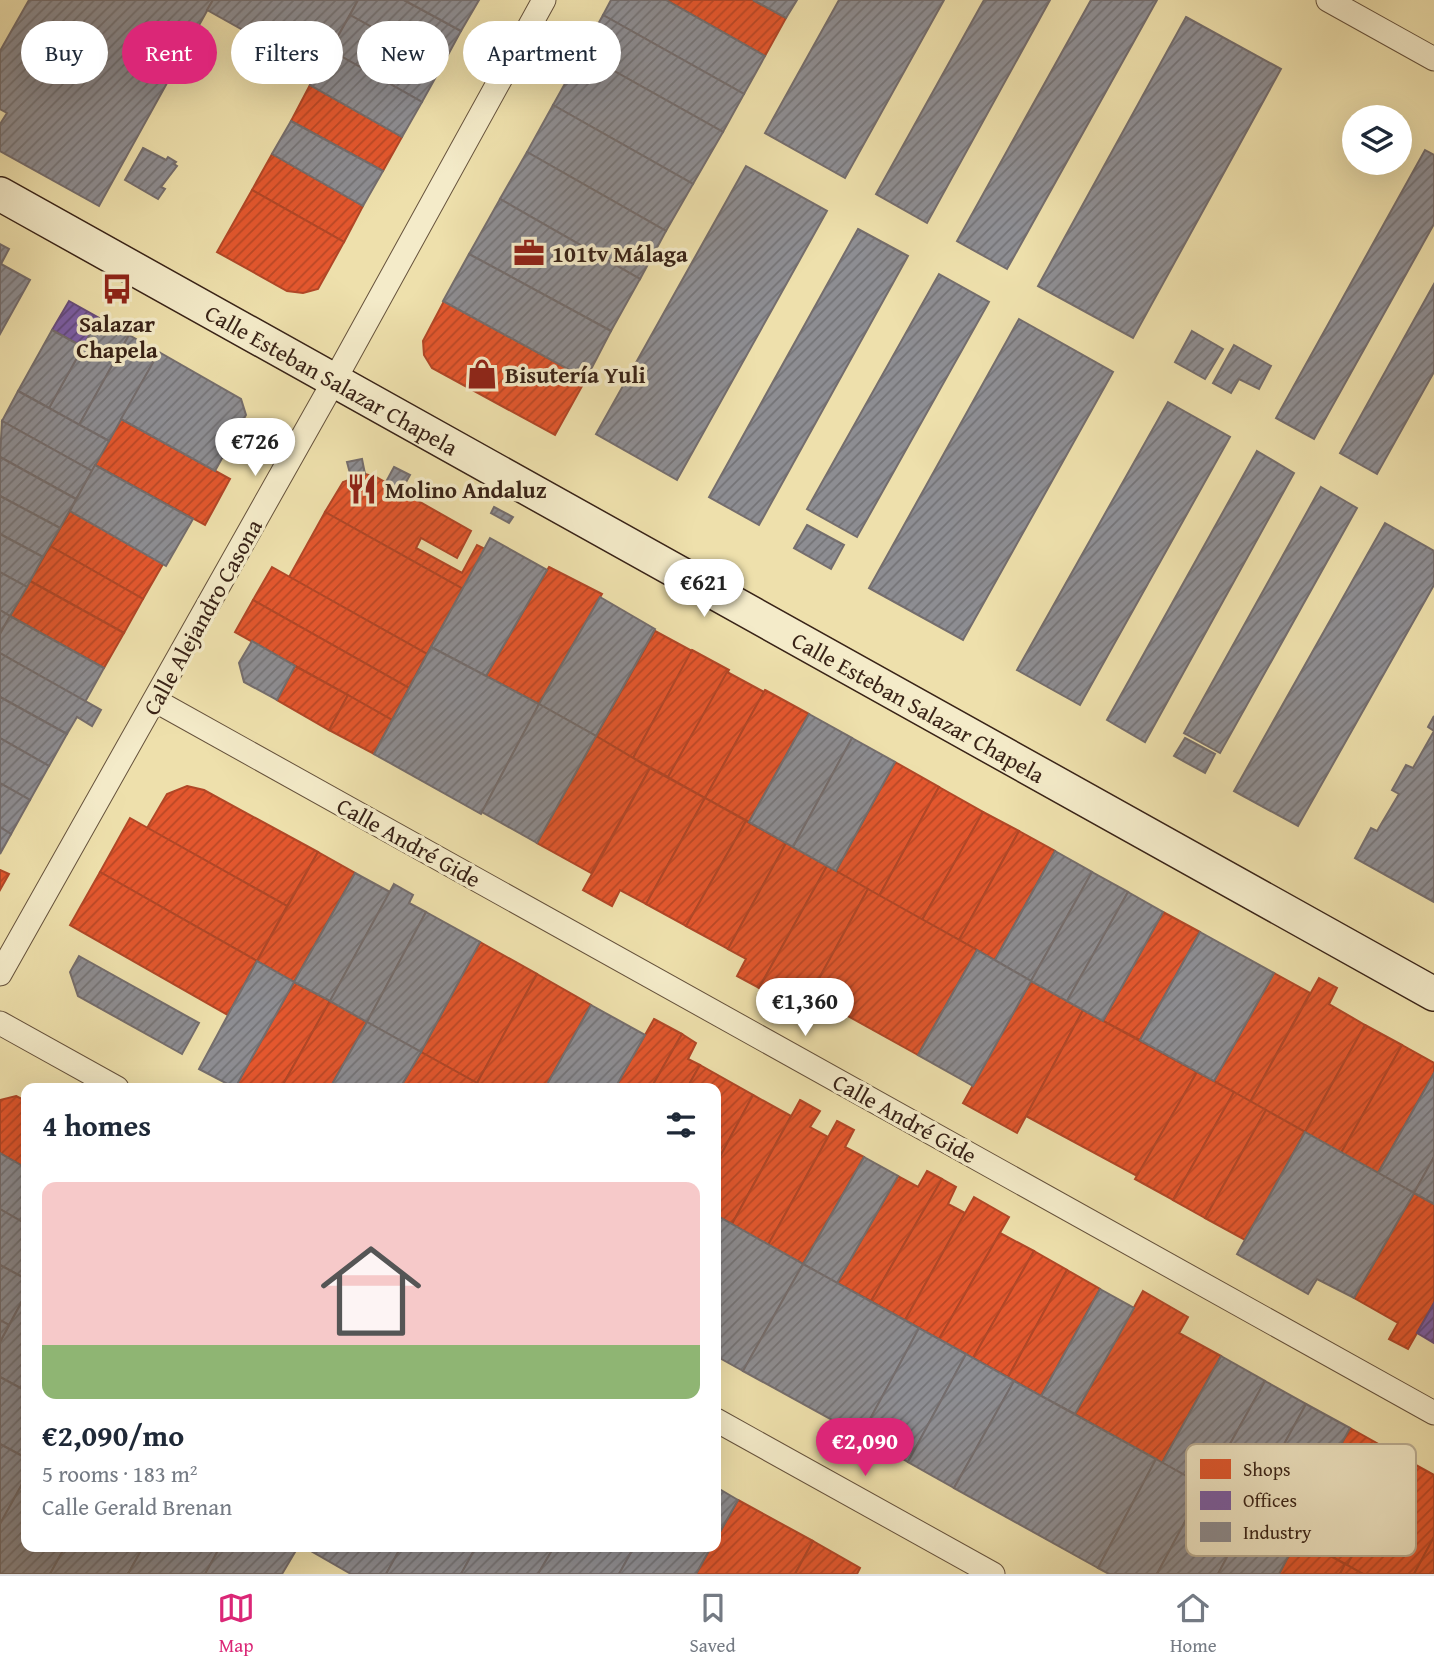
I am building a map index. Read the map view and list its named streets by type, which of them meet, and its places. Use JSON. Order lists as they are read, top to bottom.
{
  "streets": {
    "street": ["Calle Esteban Salazar Chapela", "Calle Alejandro Casona", "Calle André Gide"]
  },
  "crossings": [
    ["Calle Esteban Salazar Chapela", "Calle Alejandro Casona"],
    ["Calle Alejandro Casona", "Calle André Gide"]
  ],
  "places": {
    "office": ["101tv Málaga"],
    "bus stop": ["Salazar Chapela"],
    "shop": ["Bisutería Yuli"],
    "restaurant": ["Molino Andaluz"]
  },
  "legend": ["Shops", "Offices", "Industry"],
  "page": {
    "chip": [
      "Buy",
      "Rent",
      "Filters",
      "New",
      "Apartment"
    ],
    "price": [
      "€726",
      "€621",
      "€1,360",
      "€2,090"
    ],
    "heading": "4 homes",
    "list": [
      {
        "name": "€2,090/mo",
        "note": "5 rooms · 183 m² · Calle Gerald Brenan"
      }
    ],
    "tabs": ["Map", "Saved", "Home"]
  }
}
